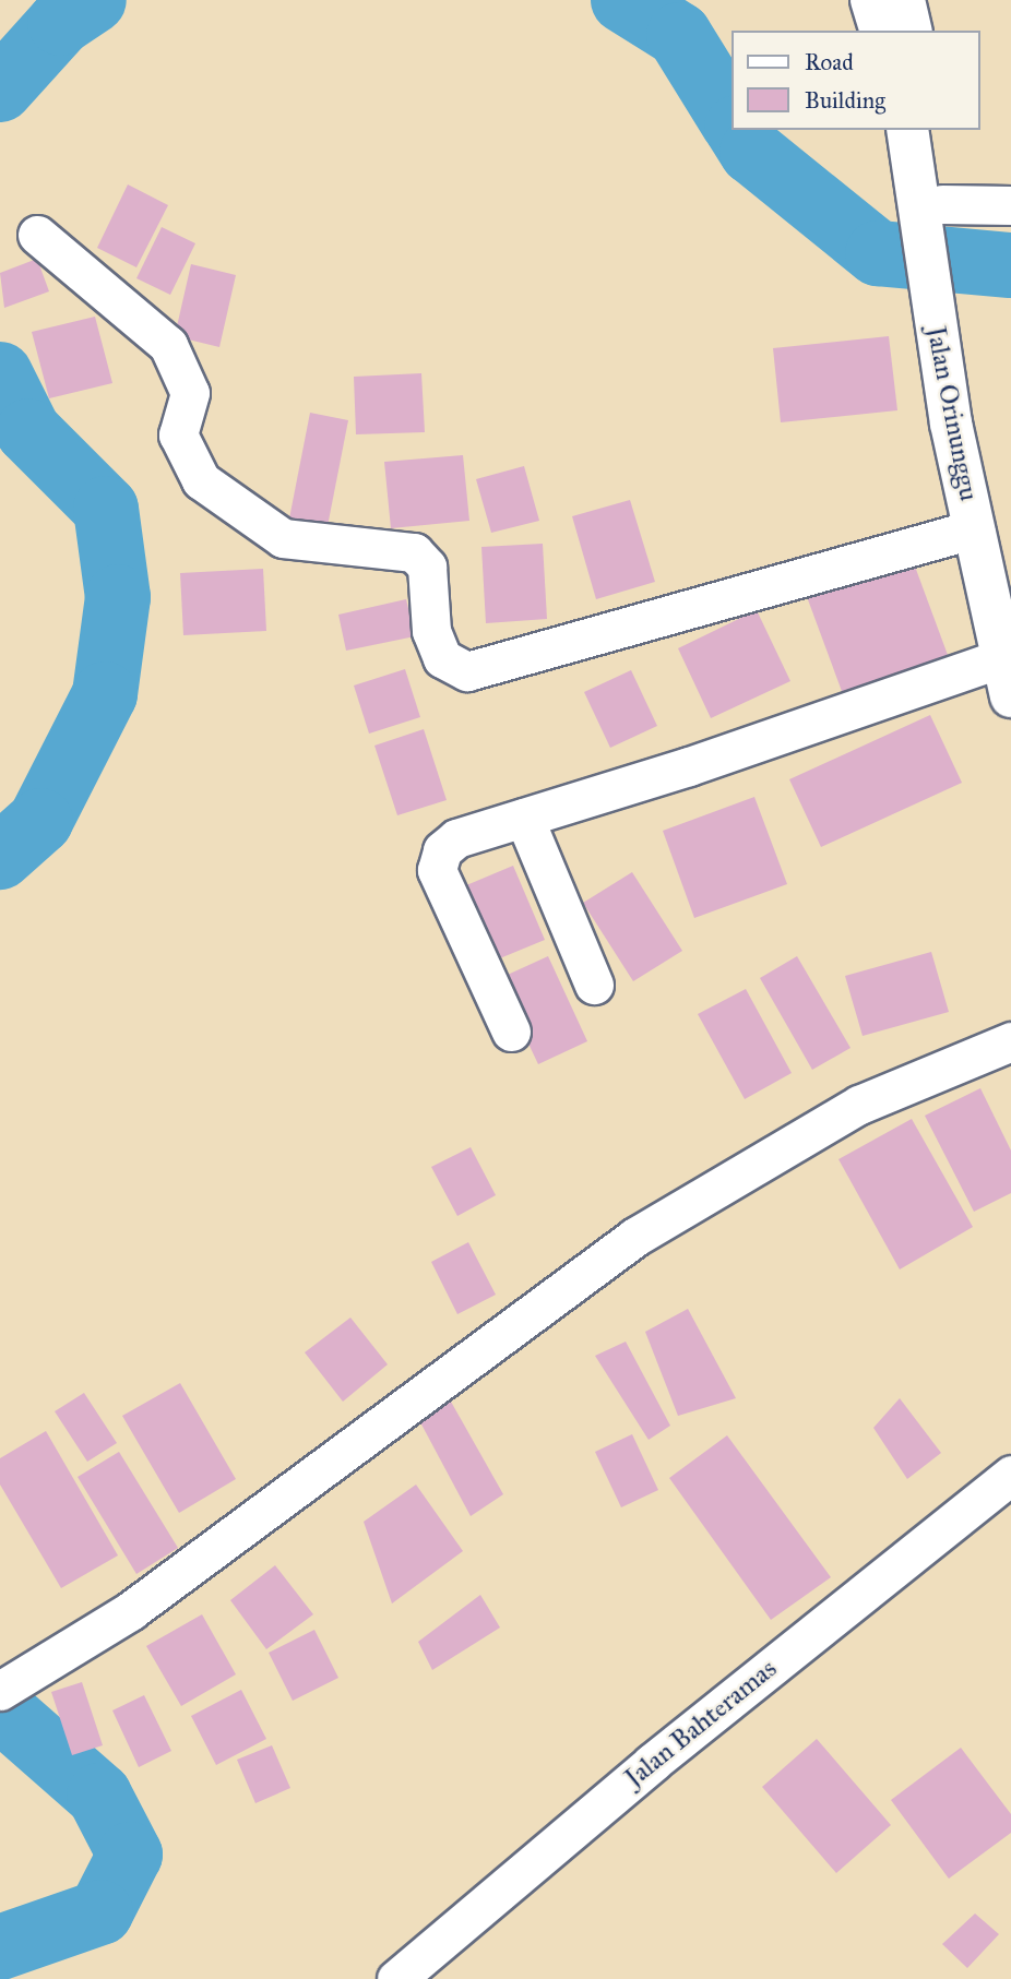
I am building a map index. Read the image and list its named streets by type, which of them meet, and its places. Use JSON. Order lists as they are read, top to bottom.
{
  "streets": {
    "street": ["Jalan Orinunggu", "Jalan Bahteramas"]
  },
  "legend": ["Road", "Building"]
}
